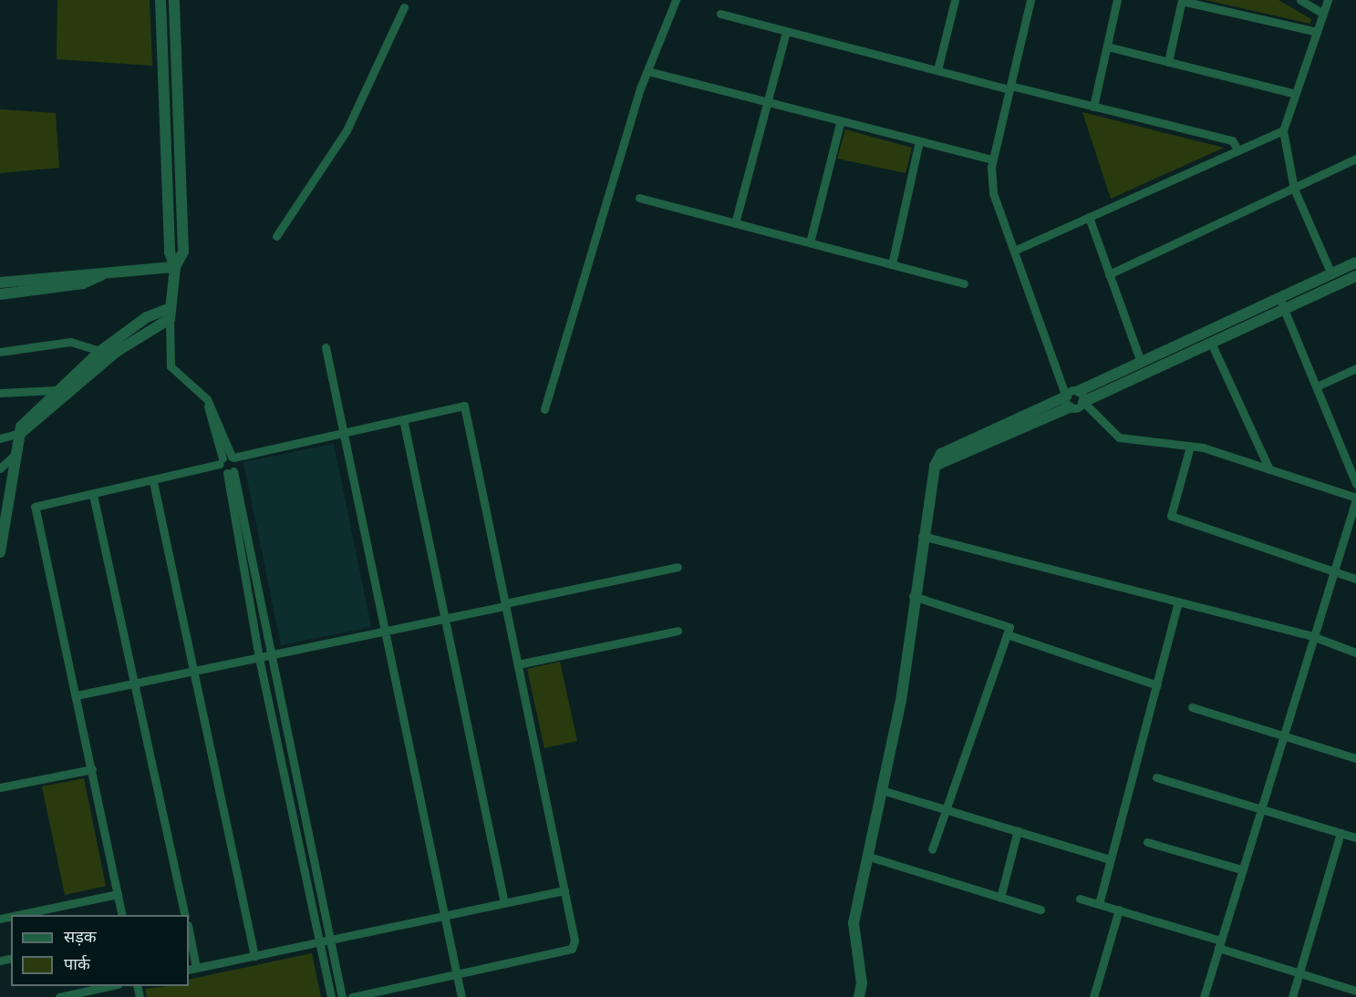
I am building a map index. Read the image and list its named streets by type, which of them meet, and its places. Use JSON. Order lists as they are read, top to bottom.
{
  "legend": ["सड़क", "पार्क"]
}
